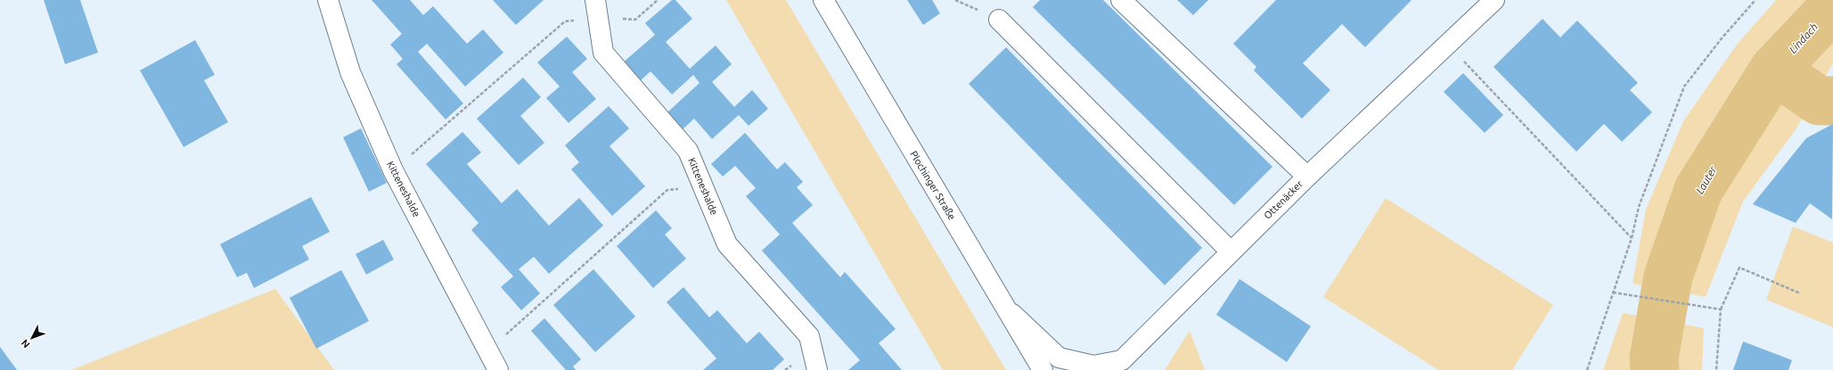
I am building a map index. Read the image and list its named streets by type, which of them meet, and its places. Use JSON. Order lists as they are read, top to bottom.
{
  "streets": {
    "street": ["Plochinger Straße", "Kitteneshalde", "Ottenäcker"]
  },
  "crossings": [
    ["Plochinger Straße", "Ottenäcker"]
  ],
  "water": ["Lindach", "Lauter"],
  "north": "bottom left"
}
